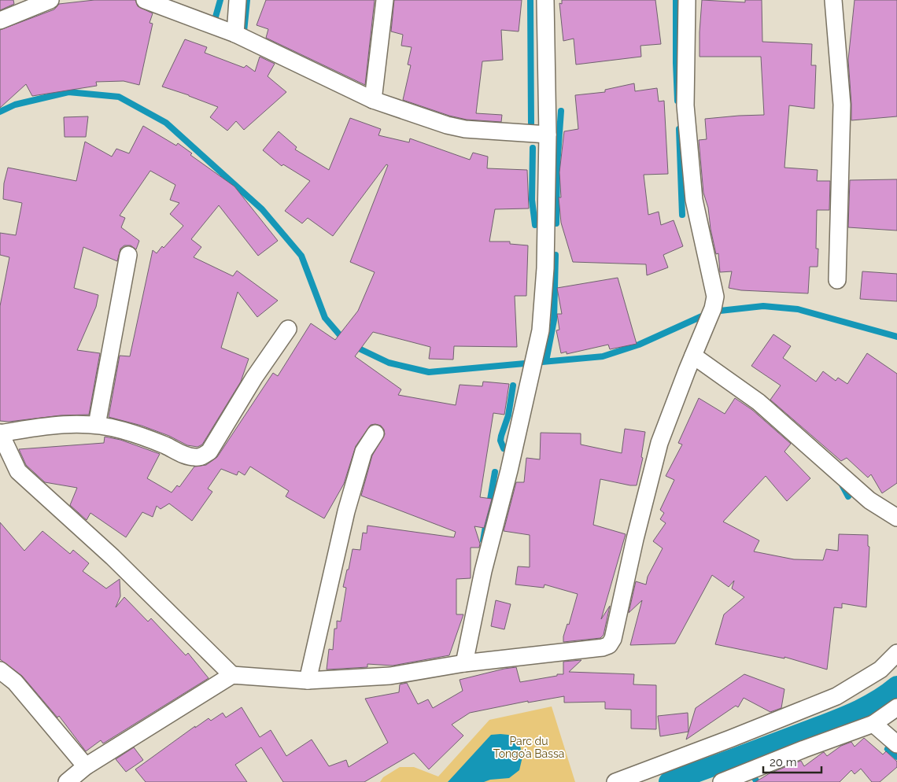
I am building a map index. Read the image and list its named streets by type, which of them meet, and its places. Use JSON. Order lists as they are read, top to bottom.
{
  "parks": ["Parc du Tongo’a Bassa"],
  "scale_bar": "20 m"
}
